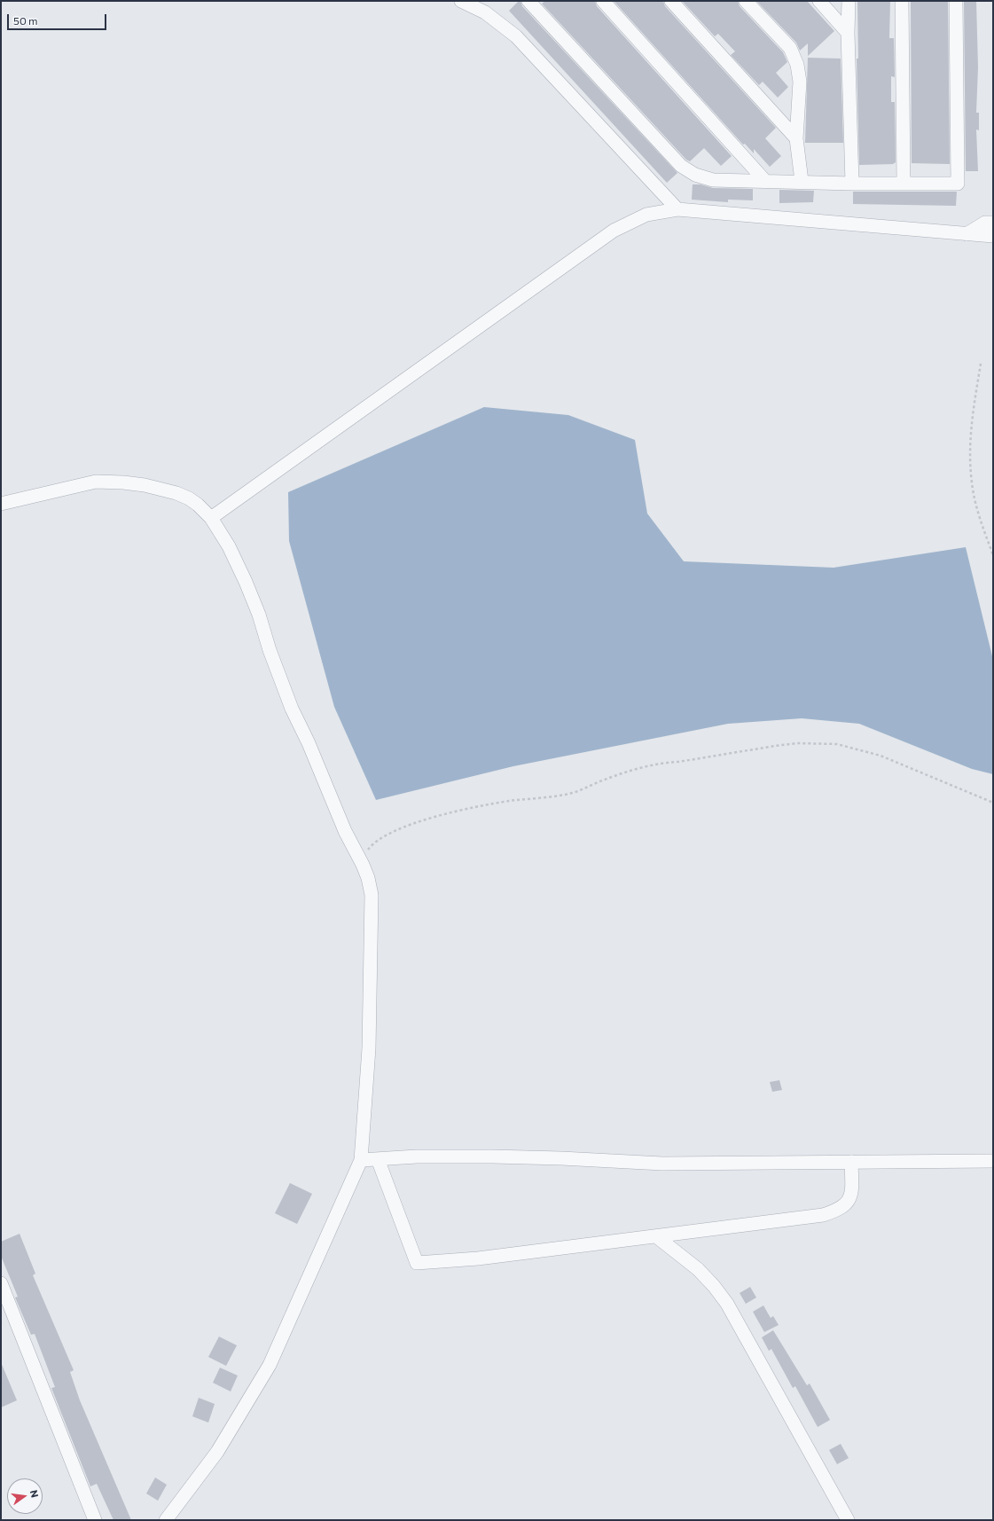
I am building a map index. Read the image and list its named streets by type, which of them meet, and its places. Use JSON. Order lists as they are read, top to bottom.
{
  "scale_bar": "50 m",
  "north": "right"
}
